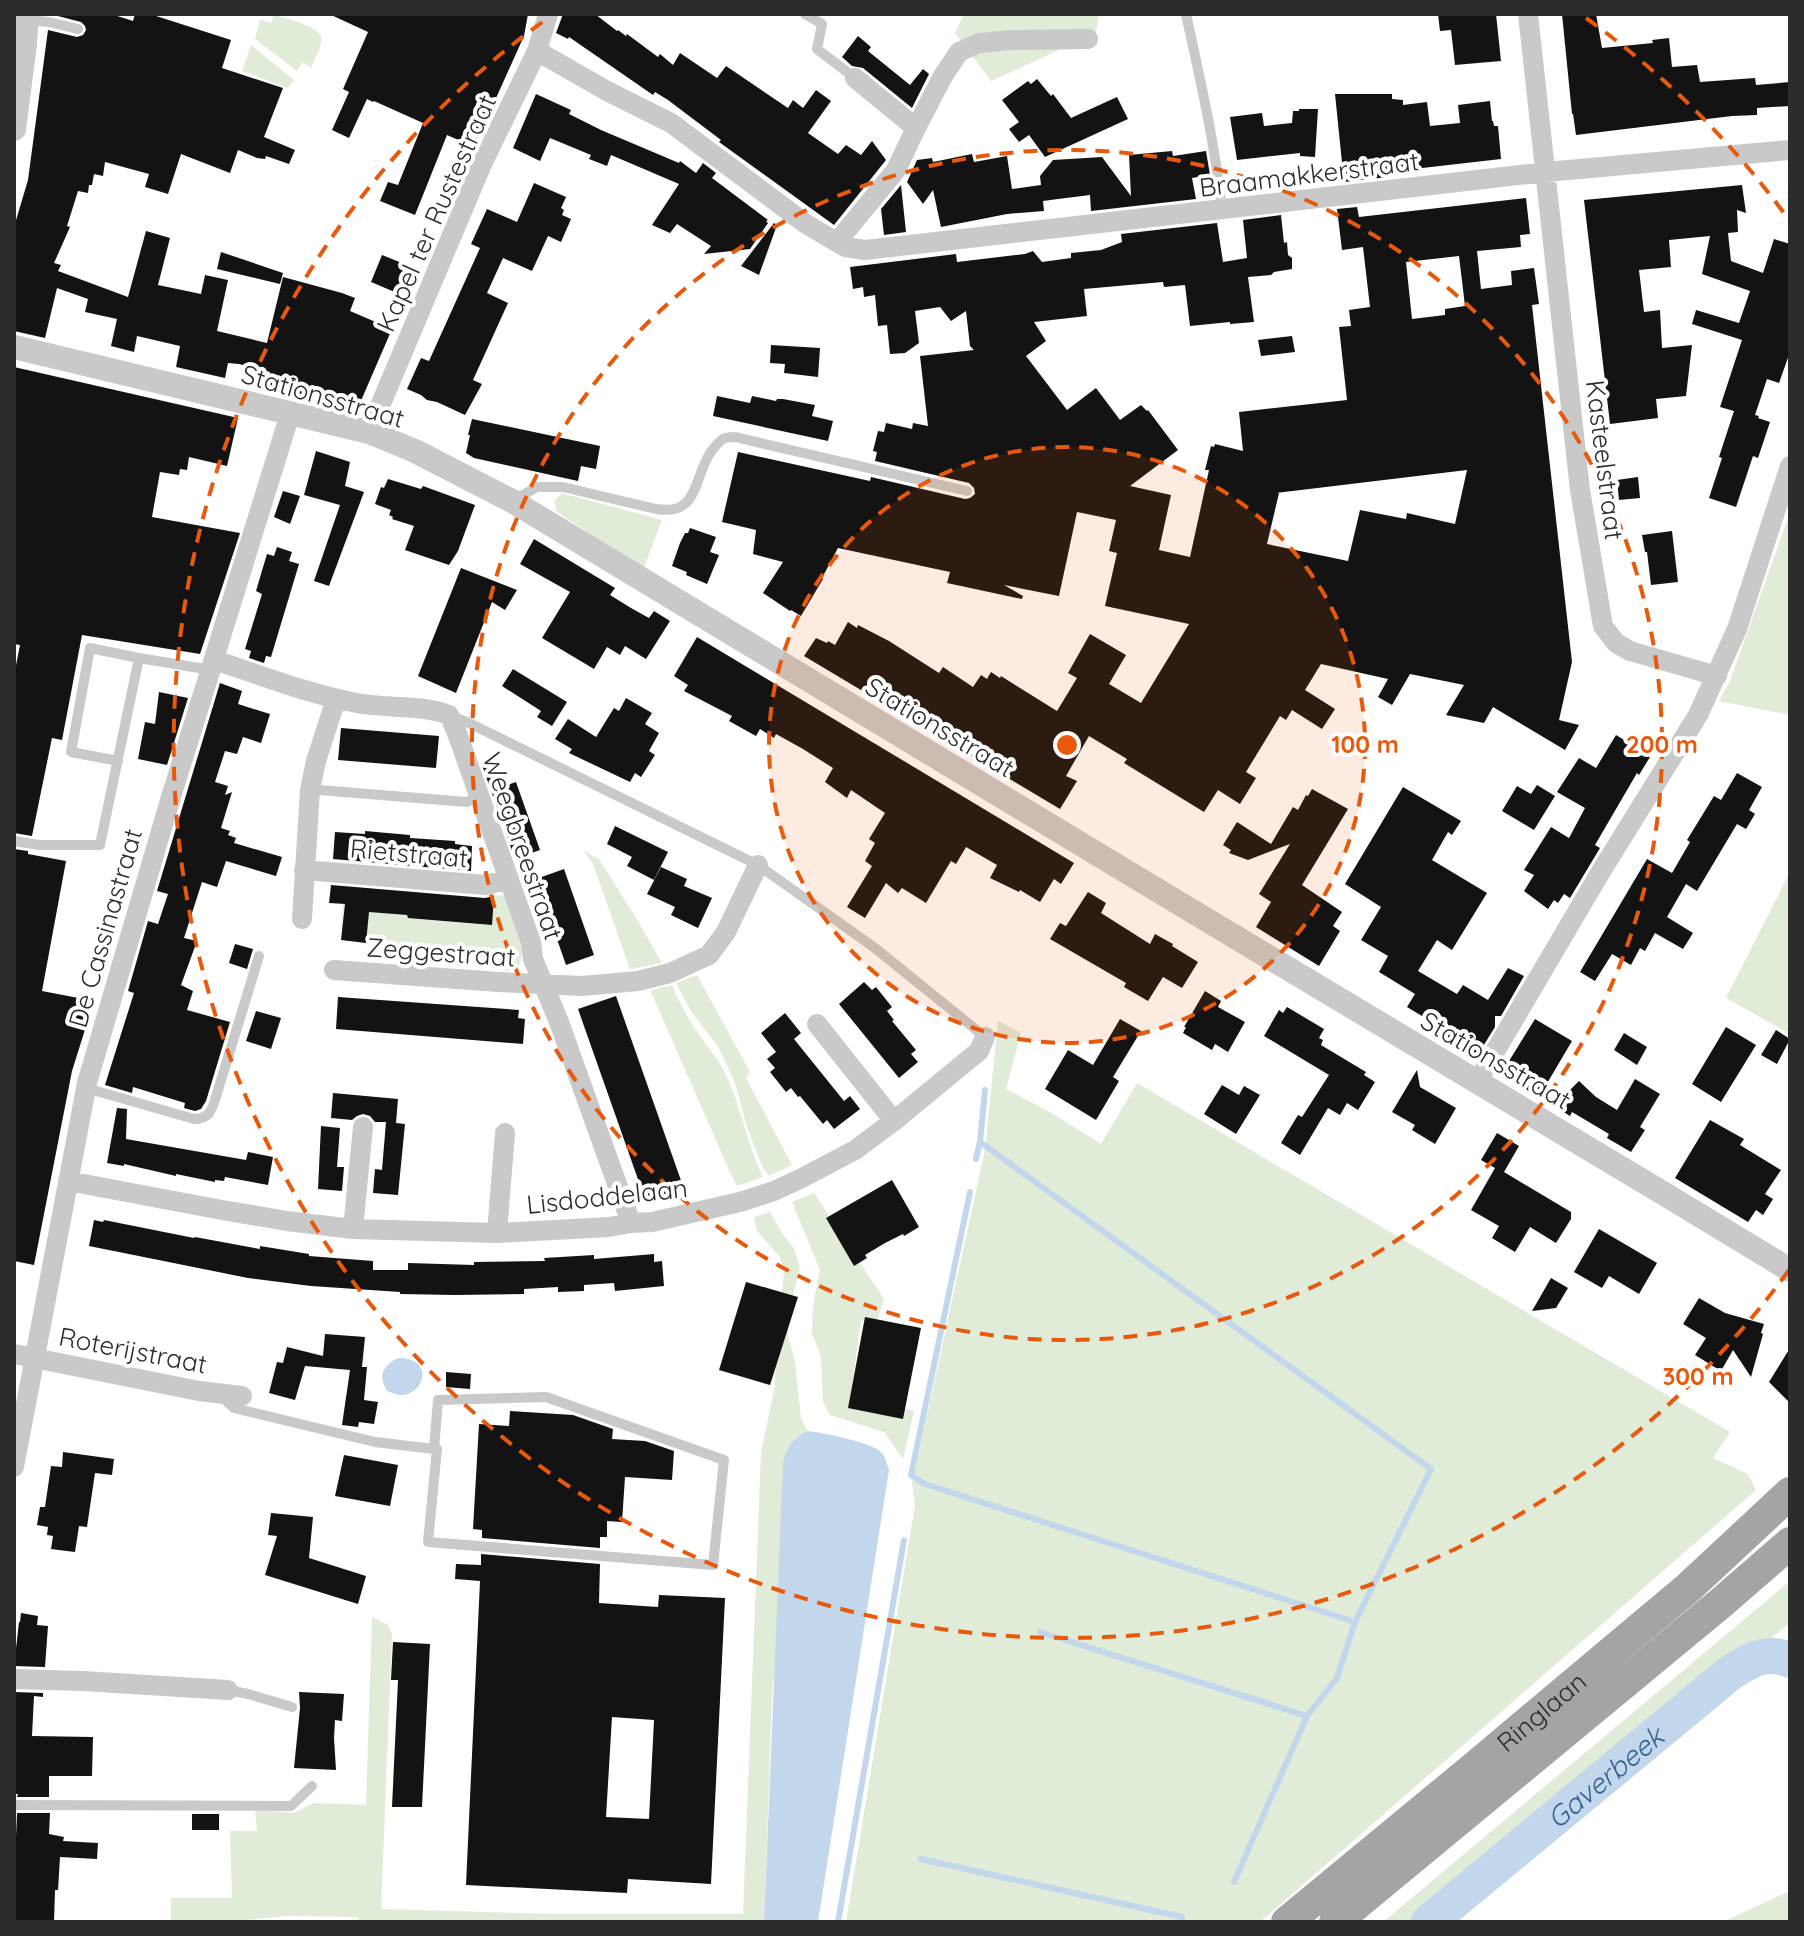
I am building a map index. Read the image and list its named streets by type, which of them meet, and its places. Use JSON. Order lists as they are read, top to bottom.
{
  "streets": {
    "main road": ["Ringlaan"],
    "street": [
      "Braamakkerstraat",
      "Kapel ter Rustestraat",
      "Stationsstraat",
      "Kasteelstraat",
      "Weegbreestraat",
      "Rietstraat",
      "De Cassinastraat",
      "Zeggestraat",
      "Lisdoddelaan",
      "Roterijstraat"
    ]
  },
  "crossings": [
    ["Braamakkerstraat", "Kapel ter Rustestraat"],
    ["Braamakkerstraat", "Kasteelstraat"],
    ["Kapel ter Rustestraat", "Stationsstraat"],
    ["Stationsstraat", "De Cassinastraat"],
    ["Weegbreestraat", "Rietstraat"],
    ["Weegbreestraat", "Zeggestraat"],
    ["Weegbreestraat", "Lisdoddelaan"],
    ["De Cassinastraat", "Lisdoddelaan"],
    ["De Cassinastraat", "Roterijstraat"]
  ],
  "water": ["Gaverbeek"],
  "rings": ["100 m", "200 m", "300 m"]
}
